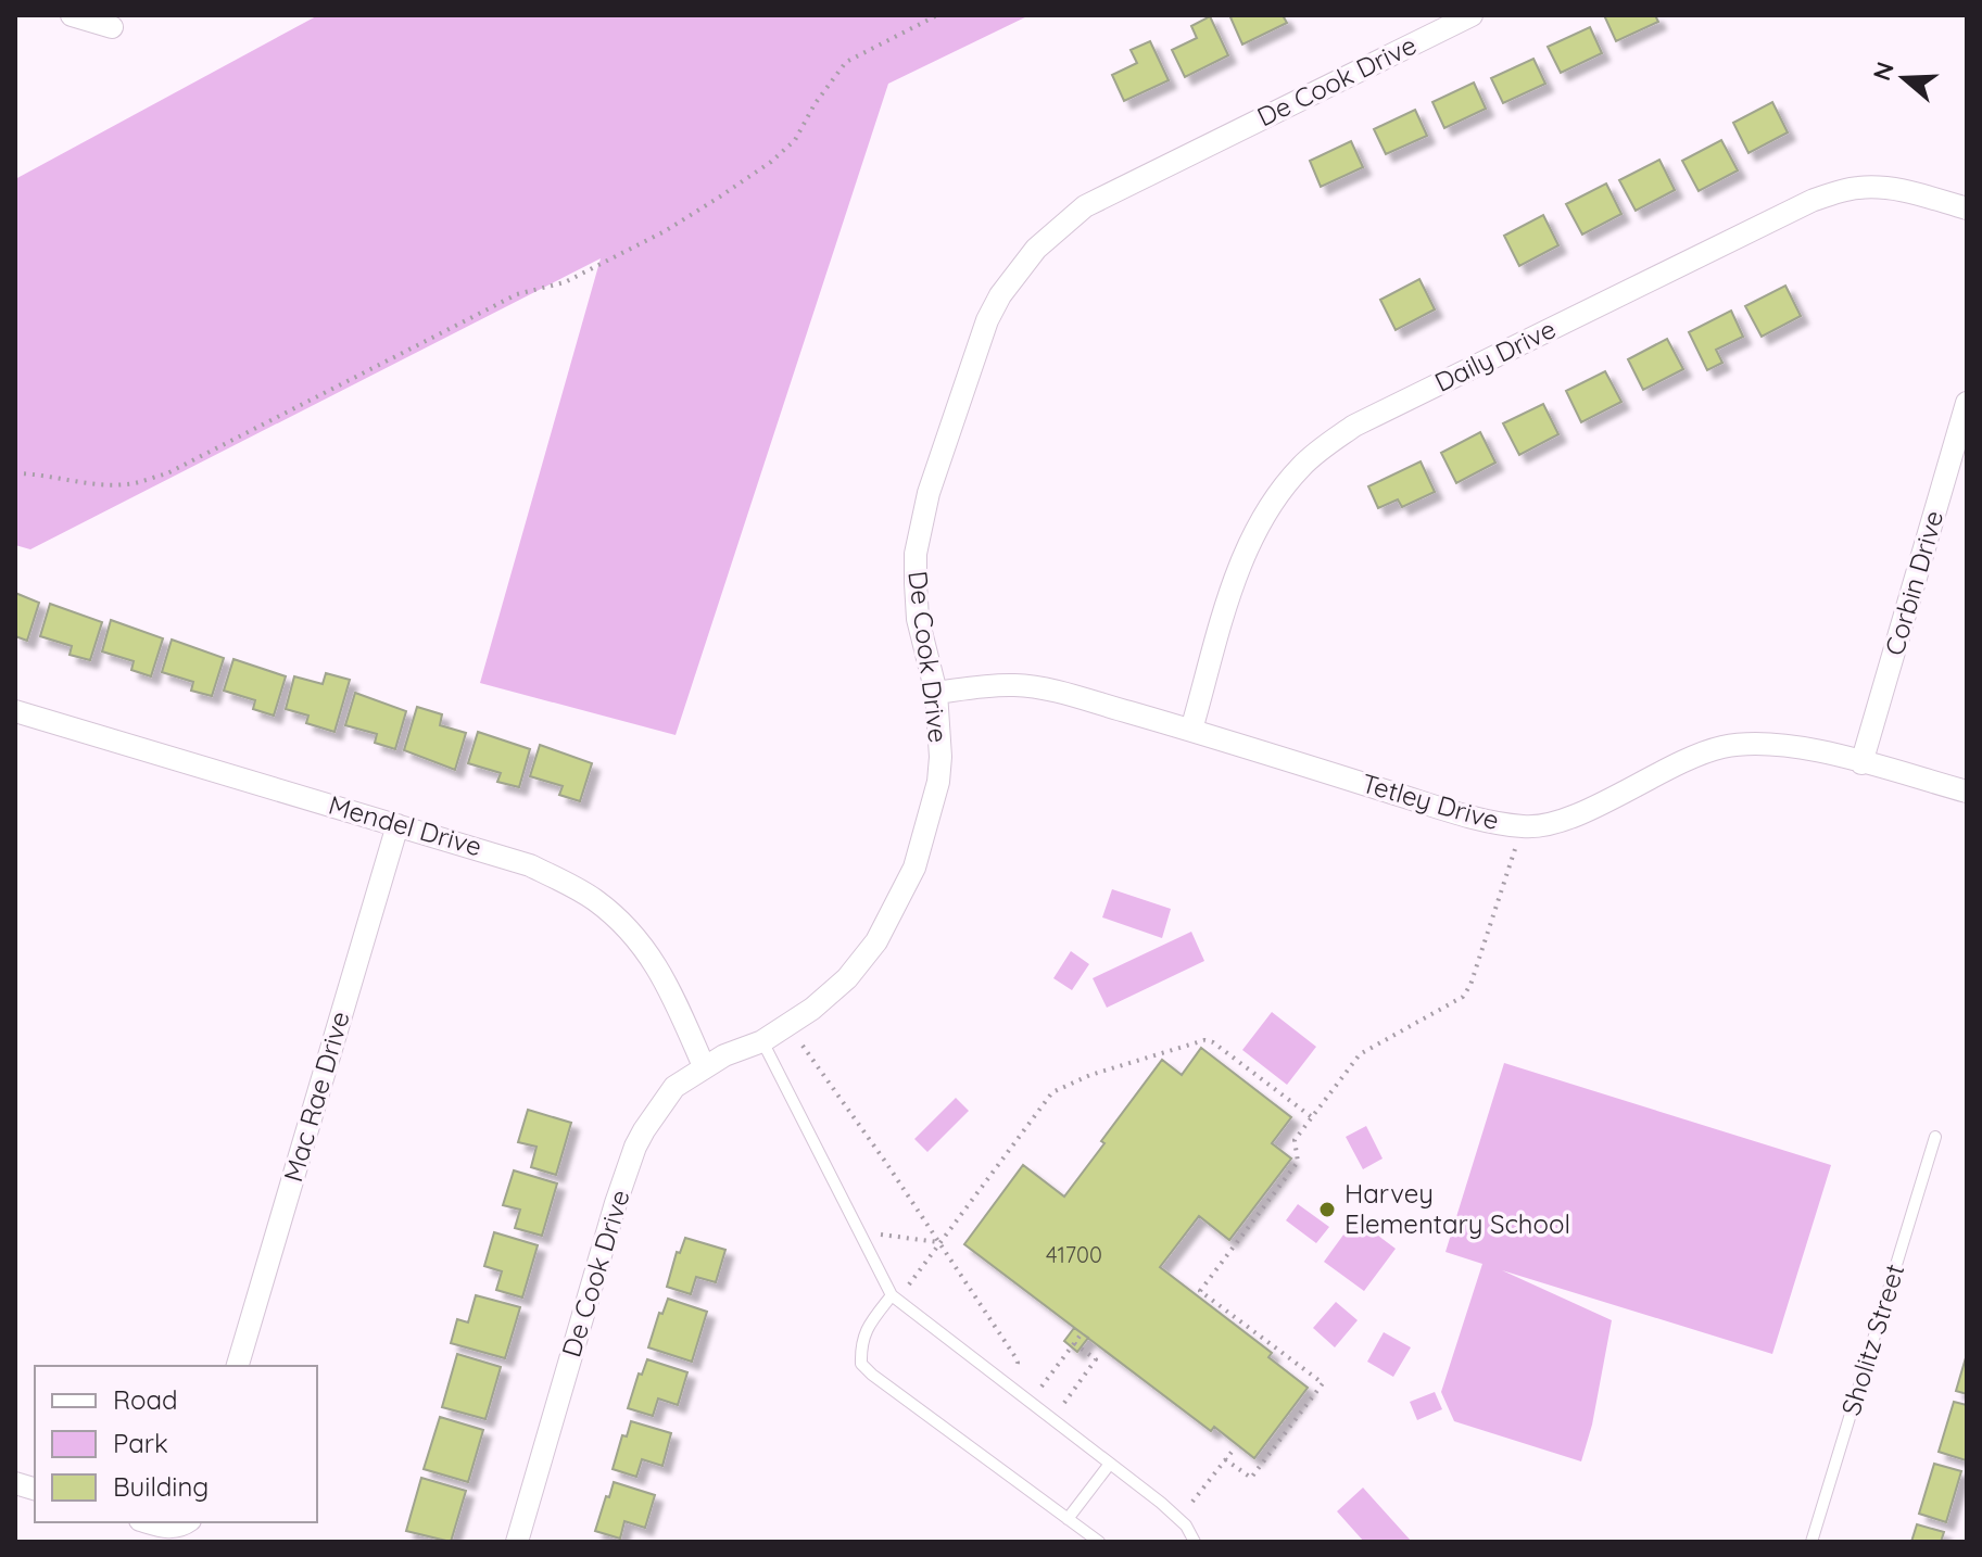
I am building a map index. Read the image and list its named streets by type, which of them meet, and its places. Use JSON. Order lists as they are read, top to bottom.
{
  "streets": {
    "street": [
      "De Cook Drive",
      "Daily Drive",
      "Corbin Drive",
      "Tetley Drive",
      "Mendel Drive",
      "Mac Rae Drive"
    ],
    "lane": ["Sholitz Street"]
  },
  "crossings": [
    ["De Cook Drive", "Tetley Drive"],
    ["De Cook Drive", "Mendel Drive"],
    ["Daily Drive", "Tetley Drive"],
    ["Corbin Drive", "Tetley Drive"],
    ["Mendel Drive", "Mac Rae Drive"]
  ],
  "places": ["Harvey Elementary School"],
  "house_numbers": ["41700"],
  "legend": ["Road", "Park", "Building"],
  "north": "left"
}
